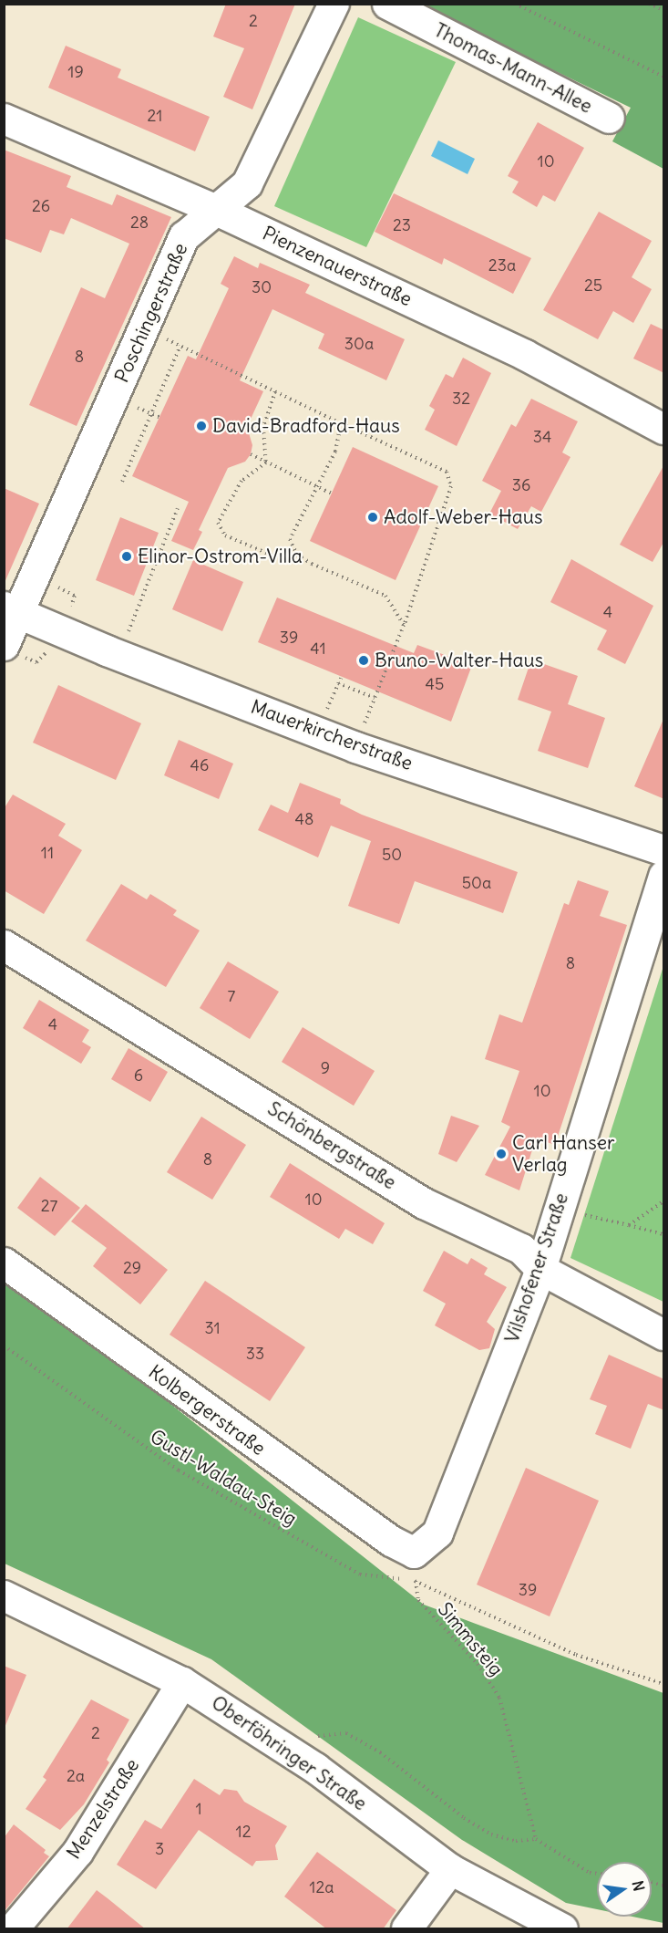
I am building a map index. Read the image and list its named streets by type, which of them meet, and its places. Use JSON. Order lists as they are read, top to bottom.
{
  "streets": {
    "street": [
      "Thomas-Mann-Allee",
      "Pienzenauerstraße",
      "Poschingerstraße",
      "Mauerkircherstraße",
      "Schönbergstraße",
      "Vilshofener Straße",
      "Kolbergerstraße",
      "Oberföhringer Straße",
      "Menzelstraße"
    ],
    "path": ["Gustl-Waldau-Steig", "Simmsteig"]
  },
  "crossings": [
    ["Pienzenauerstraße", "Poschingerstraße"],
    ["Poschingerstraße", "Mauerkircherstraße"],
    ["Schönbergstraße", "Vilshofener Straße"],
    ["Vilshofener Straße", "Kolbergerstraße"],
    ["Vilshofener Straße", "Gustl-Waldau-Steig"],
    ["Vilshofener Straße", "Simmsteig"],
    ["Kolbergerstraße", "Gustl-Waldau-Steig"],
    ["Kolbergerstraße", "Simmsteig"],
    ["Gustl-Waldau-Steig", "Simmsteig"],
    ["Oberföhringer Straße", "Menzelstraße"]
  ],
  "places": [
    "David-Bradford-Haus",
    "Adolf-Weber-Haus",
    "Elinor-Ostrom-Villa",
    "Bruno-Walter-Haus",
    "Carl Hanser Verlag"
  ],
  "house_numbers": [
    "2",
    "19",
    "21",
    "10",
    "26",
    "28",
    "23",
    "23a",
    "25",
    "30",
    "30a",
    "8",
    "32",
    "34",
    "36",
    "4",
    "39",
    "41",
    "45",
    "46",
    "48",
    "11",
    "50",
    "50a",
    "8",
    "7",
    "4",
    "9",
    "6",
    "10",
    "8",
    "10",
    "27",
    "29",
    "31",
    "33",
    "39",
    "2",
    "2a",
    "1",
    "12",
    "3",
    "12a"
  ],
  "north": "right"
}
